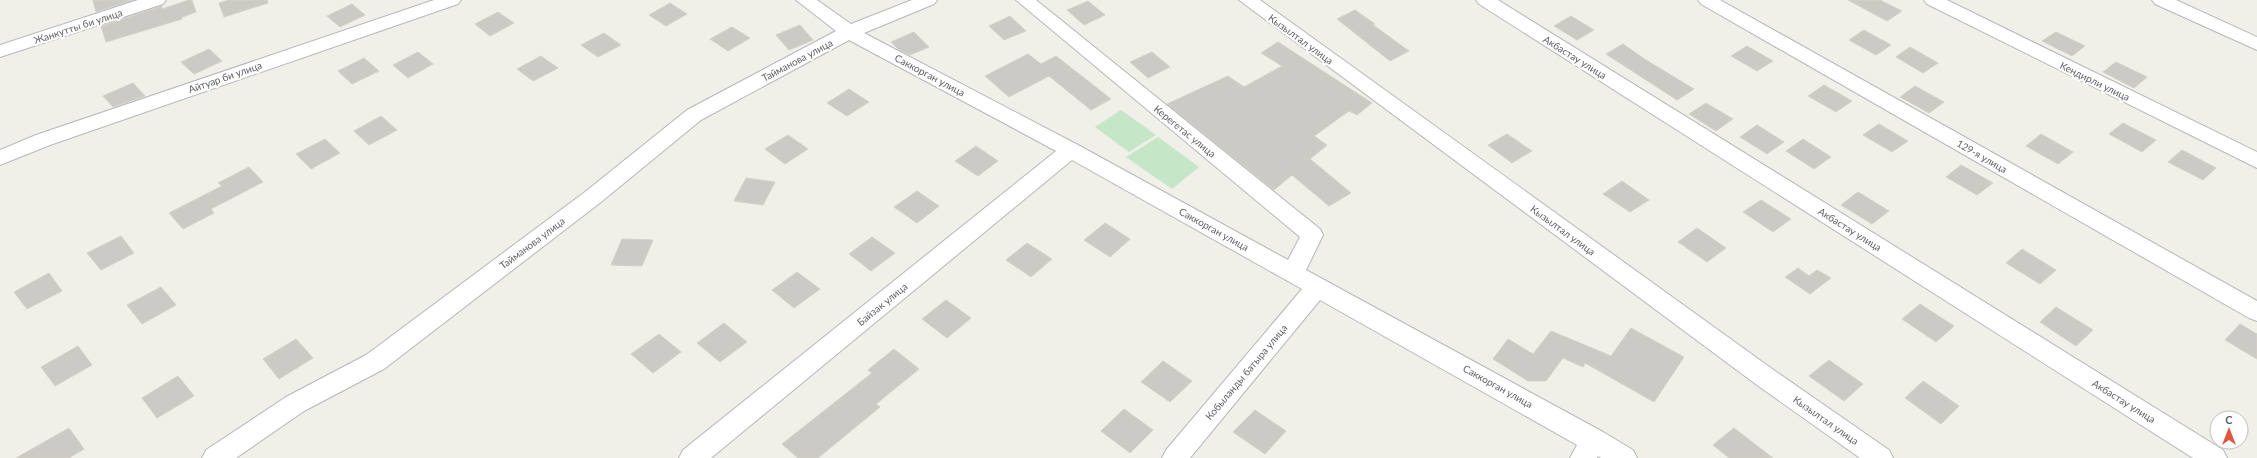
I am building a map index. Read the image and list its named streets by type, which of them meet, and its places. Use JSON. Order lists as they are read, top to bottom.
{
  "streets": {
    "street": [
      "Жанкутты би улица",
      "Кызылтал улица",
      "Акбастау улица",
      "Тайманова улица",
      "Саккорган улица",
      "Айтуар би улица",
      "Кендирли улица",
      "Керегетас улица",
      "129-я улица",
      "Байзак улица",
      "Кобыланды батыра улица"
    ]
  },
  "crossings": [
    ["Тайманова улица", "Саккорган улица"],
    ["Саккорган улица", "Керегетас улица"],
    ["Саккорган улица", "Байзак улица"],
    ["Саккорган улица", "Кобыланды батыра улица"]
  ],
  "north": "top"
}
